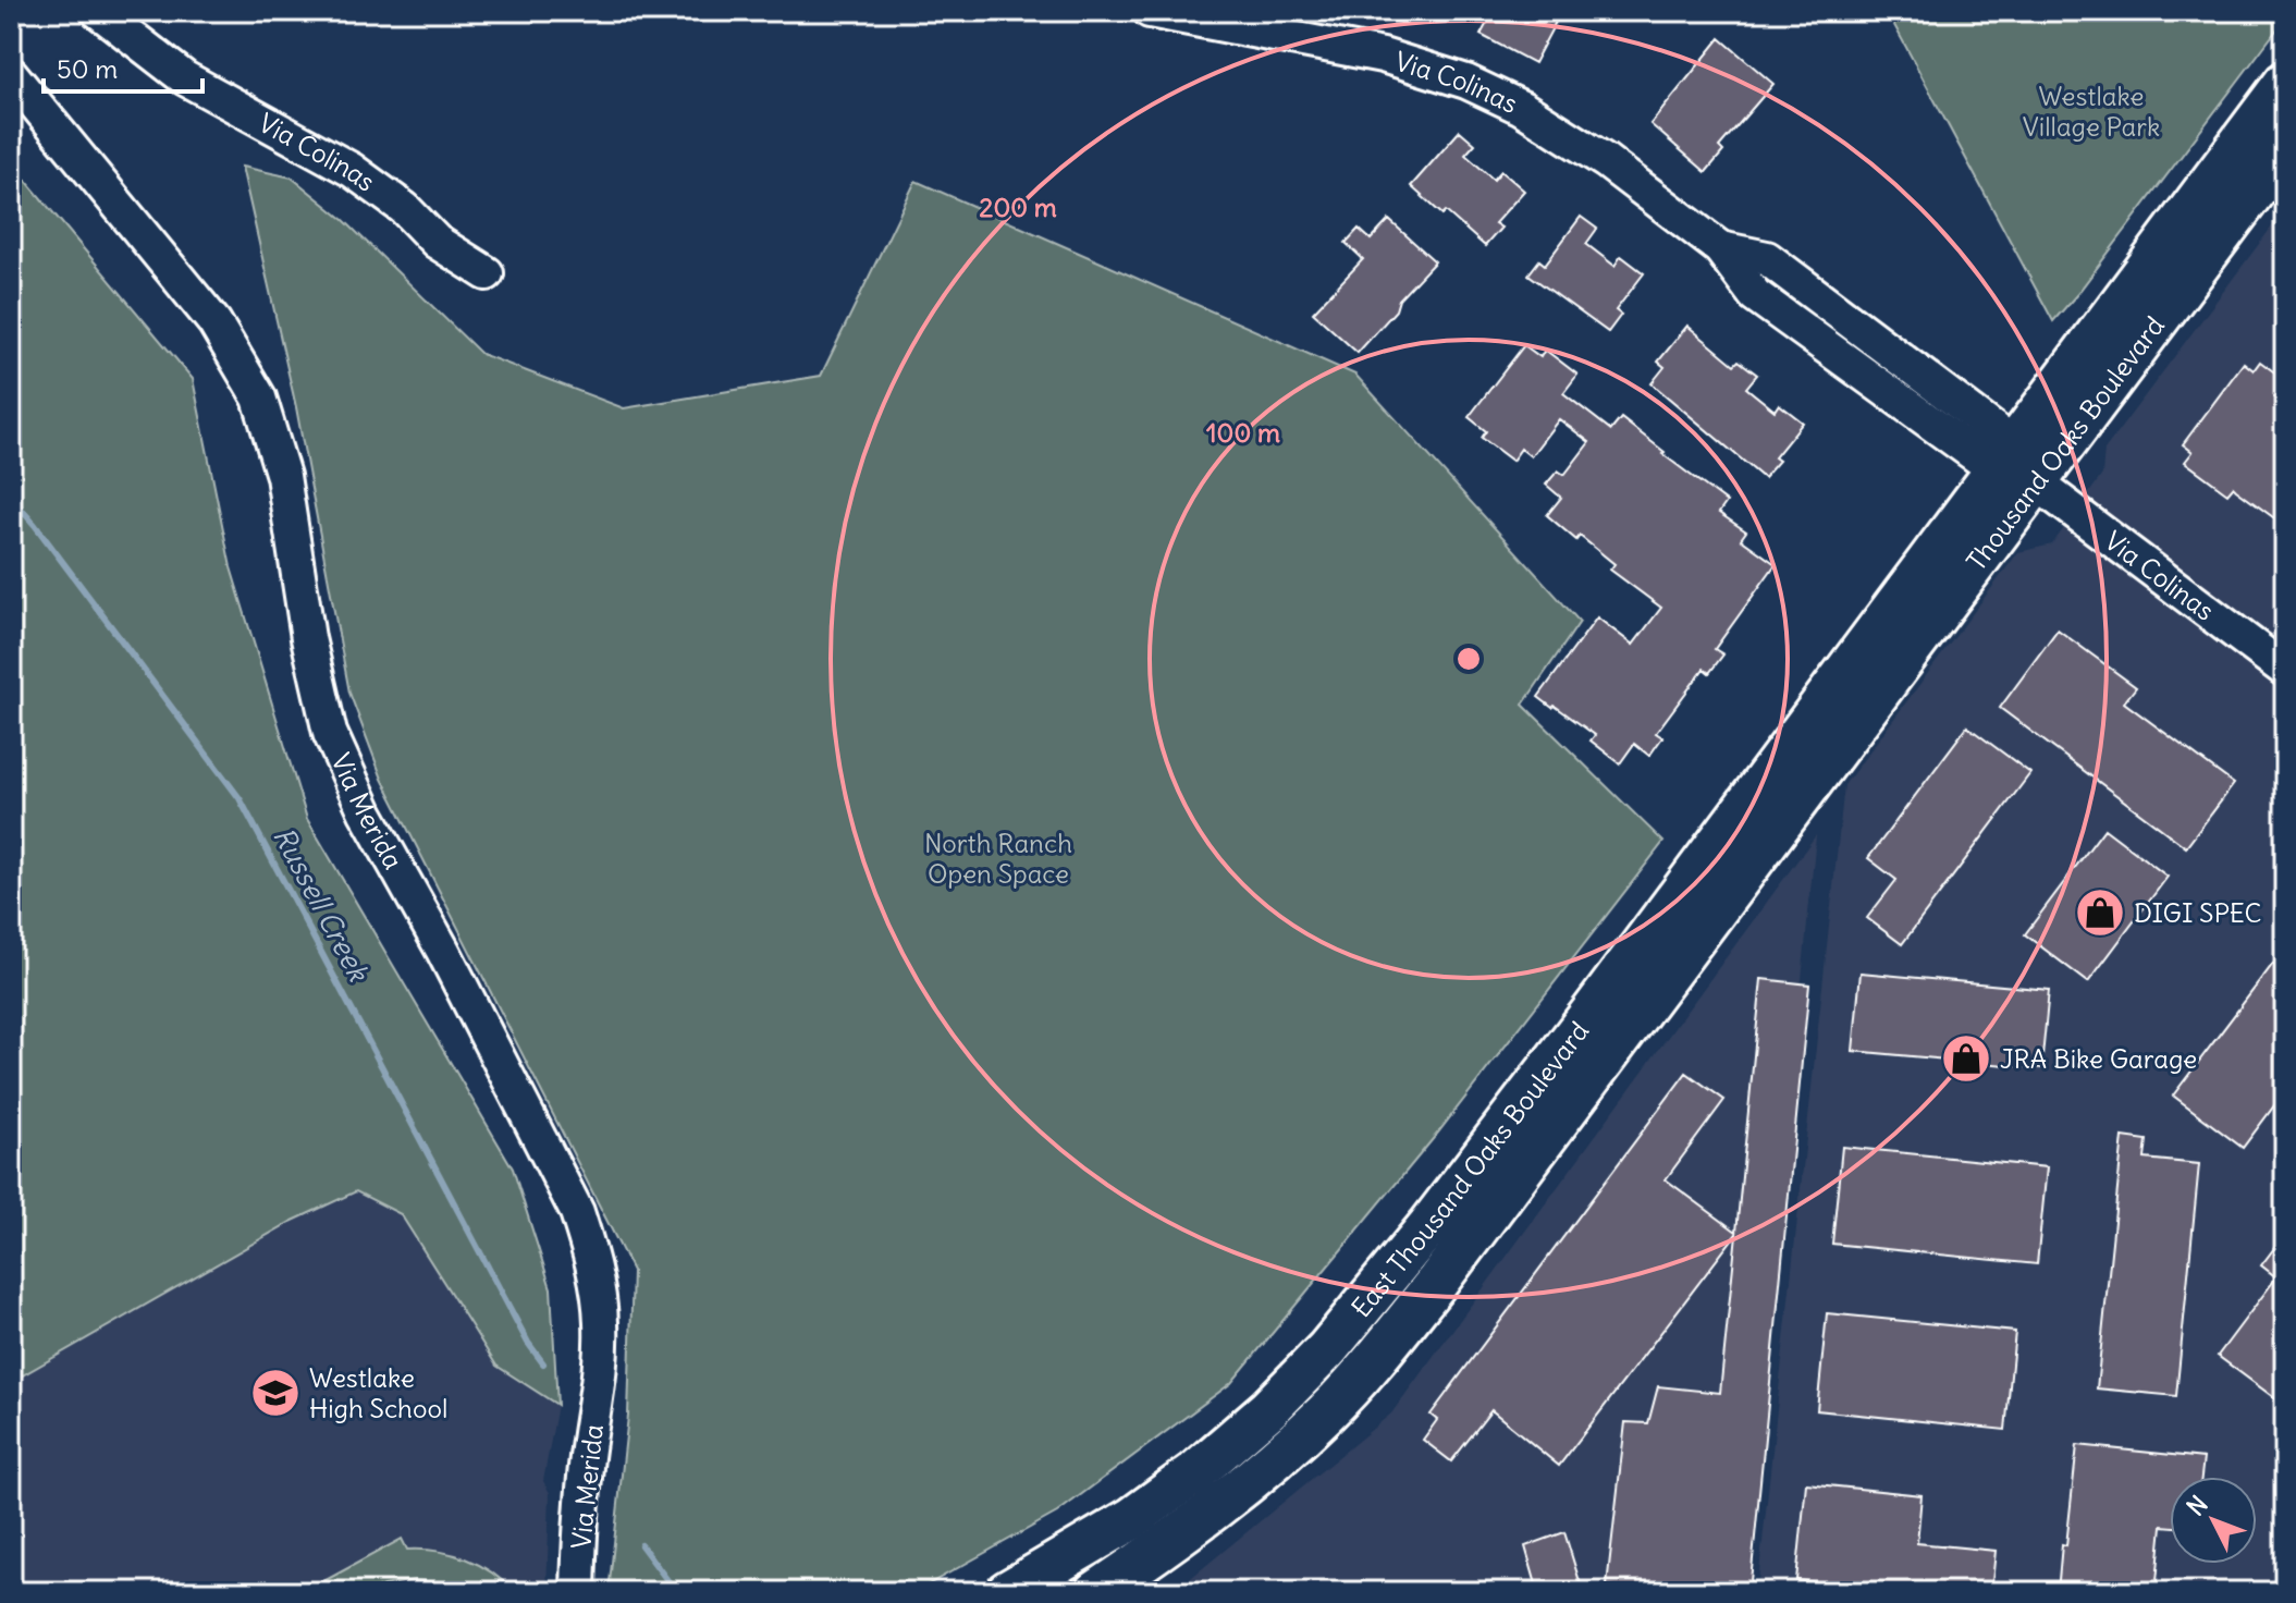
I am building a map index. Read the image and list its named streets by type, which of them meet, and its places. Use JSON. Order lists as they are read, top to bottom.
{
  "streets": {
    "main road": ["Thousand Oaks Boulevard", "East Thousand Oaks Boulevard"],
    "street": ["Via Colinas", "Via Merida"]
  },
  "crossings": [
    ["Via Colinas", "Thousand Oaks Boulevard"],
    ["Thousand Oaks Boulevard", "East Thousand Oaks Boulevard"]
  ],
  "water": ["Russell Creek"],
  "parks": ["Westlake Village Park", "North Ranch Open Space"],
  "places": {
    "shop": ["DIGI SPEC", "JRA Bike Garage"],
    "school or university": ["Westlake High School"]
  },
  "scale_bar": "50 m",
  "north": "top left",
  "rings": ["200 m", "100 m"]
}
